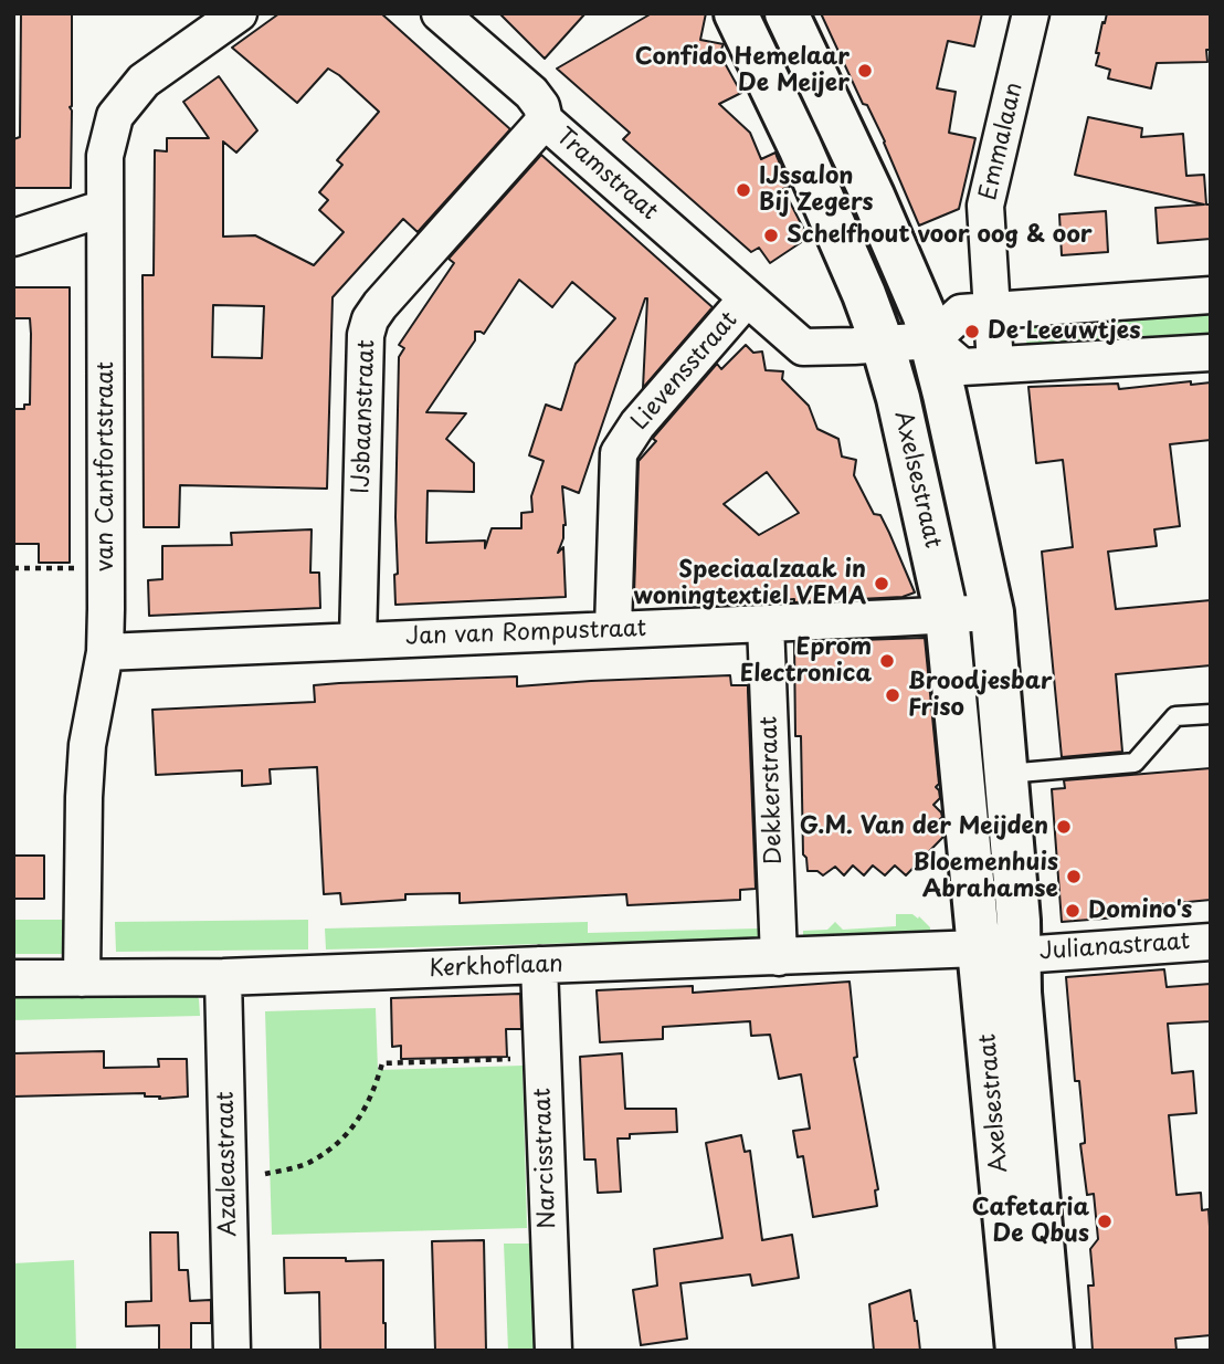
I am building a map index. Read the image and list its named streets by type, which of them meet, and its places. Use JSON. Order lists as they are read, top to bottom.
{
  "streets": {
    "street": [
      "Emmalaan",
      "Tramstraat",
      "Lievensstraat",
      "IJsbaanstraat",
      "van Cantfortstraat",
      "Axelsestraat",
      "Jan van Rompustraat",
      "Dekkerstraat",
      "Julianastraat",
      "Kerkhoflaan",
      "Narcisstraat",
      "Azaleastraat"
    ]
  },
  "crossings": [
    ["Tramstraat", "Lievensstraat"],
    ["Tramstraat", "IJsbaanstraat"],
    ["Lievensstraat", "Jan van Rompustraat"],
    ["IJsbaanstraat", "Jan van Rompustraat"],
    ["van Cantfortstraat", "Jan van Rompustraat"],
    ["van Cantfortstraat", "Kerkhoflaan"],
    ["Axelsestraat", "Jan van Rompustraat"],
    ["Axelsestraat", "Julianastraat"],
    ["Axelsestraat", "Kerkhoflaan"],
    ["Jan van Rompustraat", "Dekkerstraat"],
    ["Dekkerstraat", "Kerkhoflaan"],
    ["Julianastraat", "Kerkhoflaan"],
    ["Kerkhoflaan", "Narcisstraat"],
    ["Kerkhoflaan", "Azaleastraat"]
  ],
  "places": [
    "Confido Hemelaar De Meijer",
    "IJssalon Bij Zegers",
    "Schelfhout voor oog & oor",
    "De Leeuwtjes",
    "Speciaalzaak in woningtextiel VEMA",
    "Eprom Electronica",
    "Broodjesbar Friso",
    "G.M. Van der Meijden",
    "Bloemenhuis Abrahamse",
    "Domino's",
    "Cafetaria De Qbus"
  ]
}
